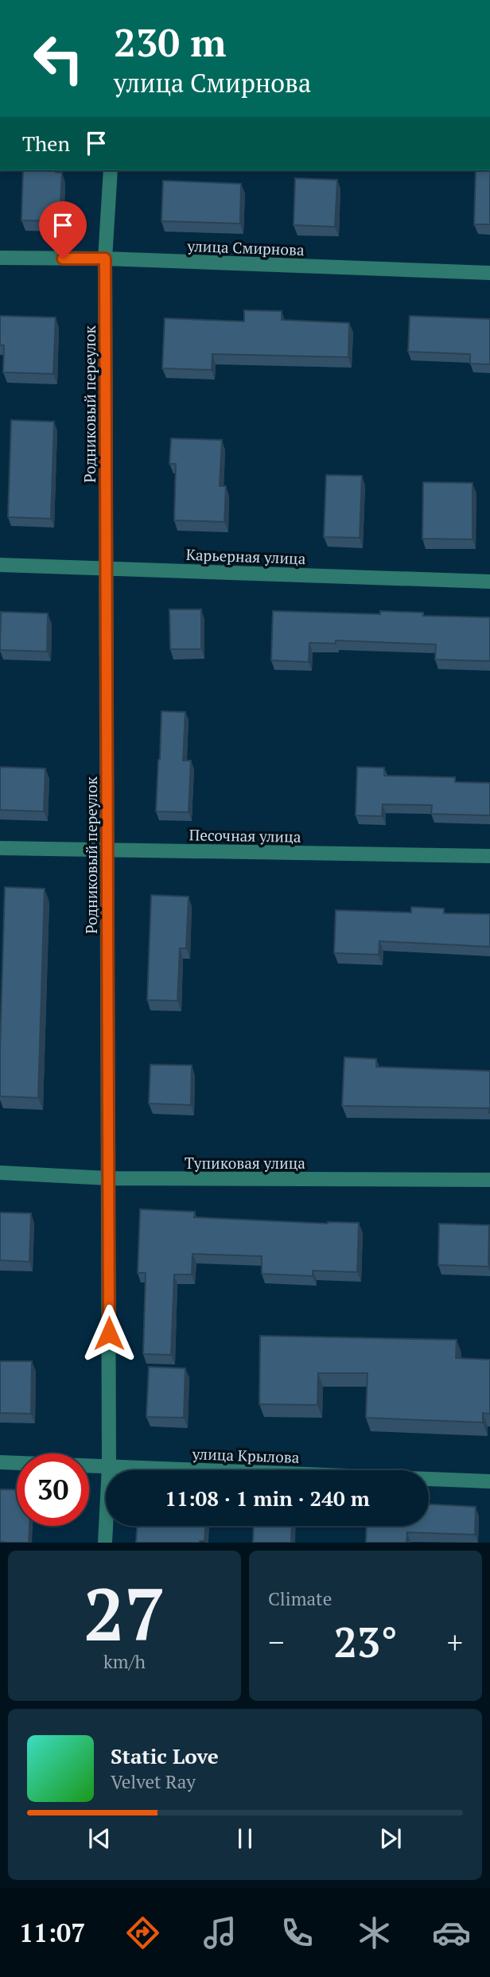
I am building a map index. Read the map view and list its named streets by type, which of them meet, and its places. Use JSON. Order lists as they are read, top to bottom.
{
  "streets": {
    "street": [
      "улица Смирнова",
      "Родниковый переулок",
      "Карьерная улица",
      "Песочная улица",
      "Тупиковая улица",
      "улица Крылова"
    ]
  },
  "crossings": [
    ["улица Смирнова", "Родниковый переулок"],
    ["Родниковый переулок", "Карьерная улица"],
    ["Родниковый переулок", "Песочная улица"],
    ["Родниковый переулок", "Тупиковая улица"],
    ["Родниковый переулок", "улица Крылова"]
  ],
  "page": {
    "turn": ["230 m", "улица Смирнова"],
    "then": "Then",
    "limit": "30",
    "trip": "11:08 · 1 min · 240 m",
    "tile": [
      ["27", "km/h"],
      "Climate"
    ],
    "heat": ["−", "23°", "+"],
    "song": ["Static Love", "Velvet Ray"],
    "tabs": "11:07"
  }
}
